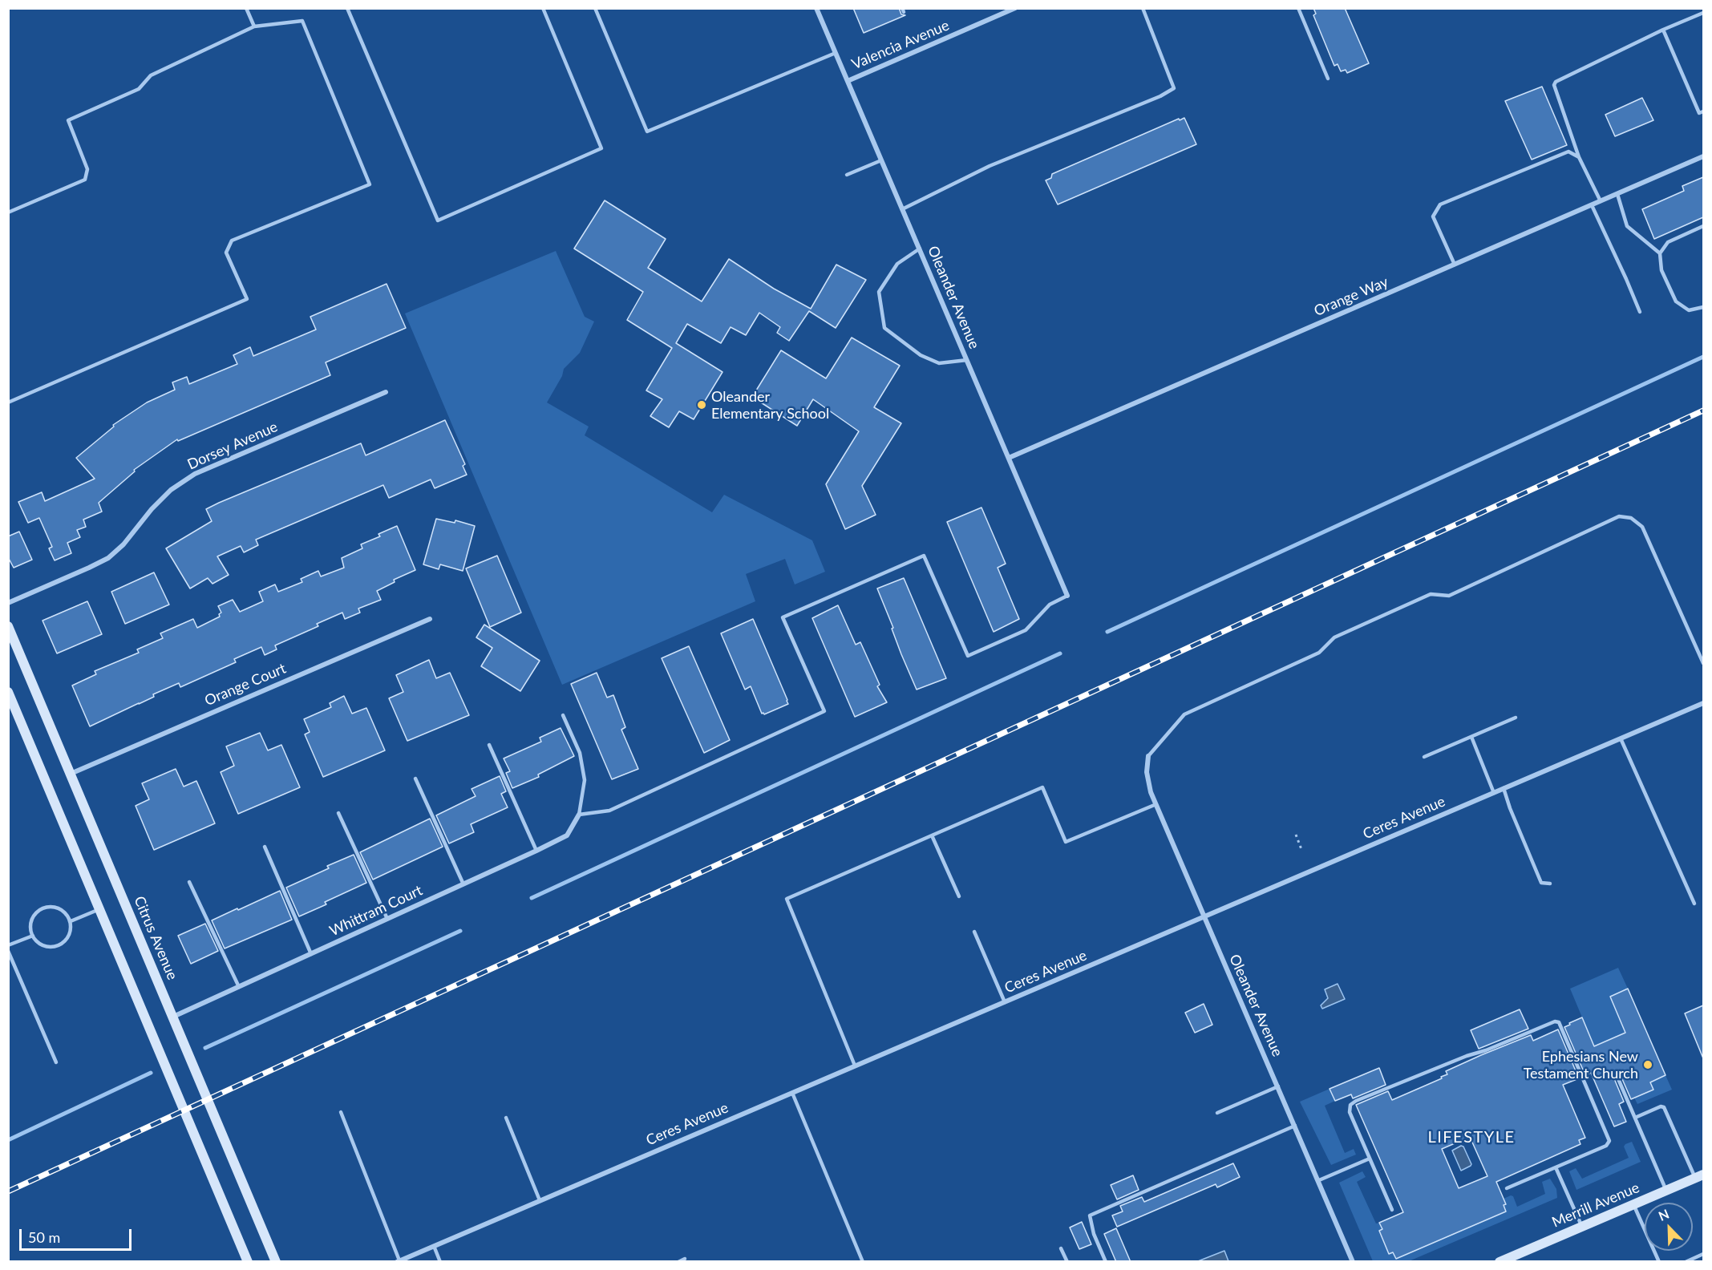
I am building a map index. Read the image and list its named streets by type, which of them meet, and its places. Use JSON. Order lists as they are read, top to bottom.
{
  "streets": {
    "main road": ["Citrus Avenue", "Merrill Avenue"],
    "street": [
      "Valencia Avenue",
      "Orange Way",
      "Oleander Avenue",
      "Dorsey Avenue",
      "Orange Court",
      "Ceres Avenue",
      "Whittram Court"
    ]
  },
  "crossings": [
    ["Valencia Avenue", "Oleander Avenue"],
    ["Orange Way", "Oleander Avenue"],
    ["Oleander Avenue", "Ceres Avenue"],
    ["Orange Court", "Citrus Avenue"],
    ["Whittram Court", "Citrus Avenue"]
  ],
  "districts": ["LIFESTYLE"],
  "places": ["Oleander Elementary School", "Ephesians New Testament Church"],
  "scale_bar": "50 m",
  "north": "top left"
}
